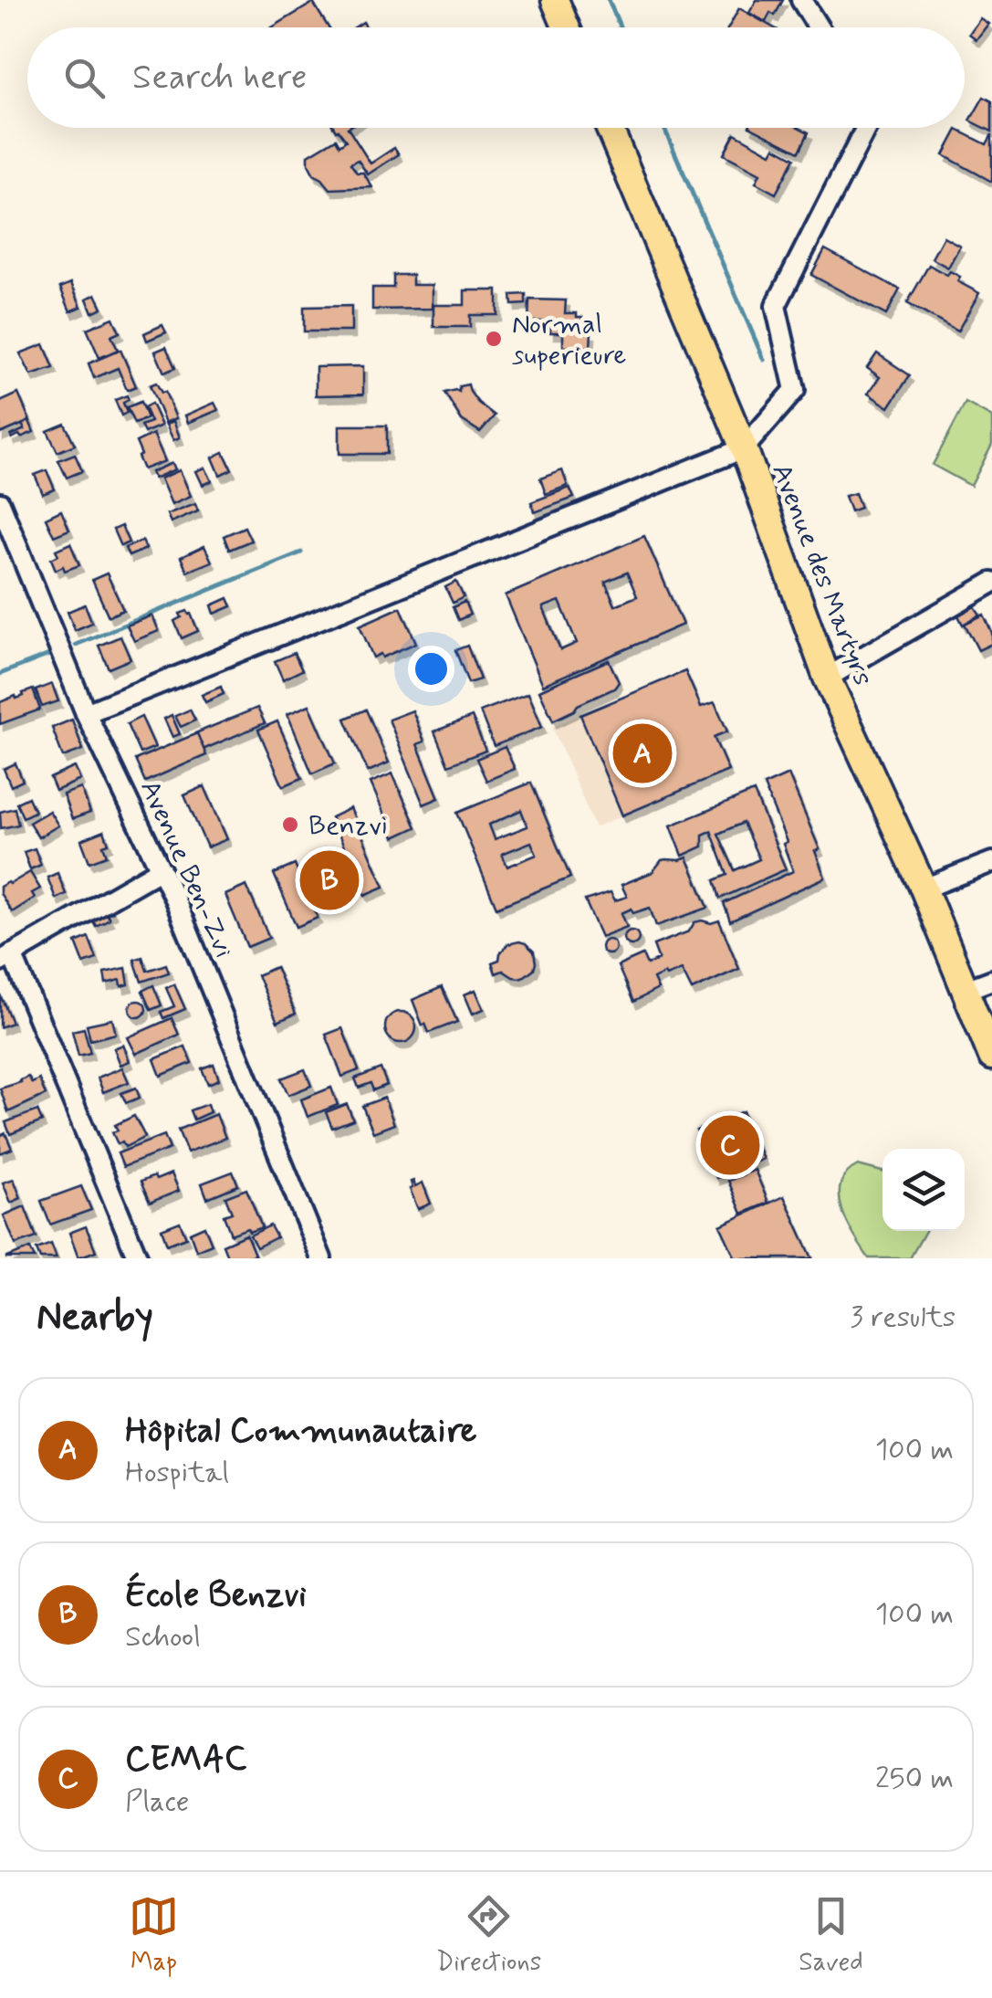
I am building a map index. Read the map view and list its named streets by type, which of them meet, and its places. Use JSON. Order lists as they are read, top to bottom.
{
  "streets": {
    "main road": ["Avenue des Martyrs"],
    "street": ["Avenue Ben-Zvi"]
  },
  "places": ["Normal superieure", "Benzvi"],
  "page": {
    "search": "Search here",
    "pins": ["A", "B", "C"],
    "heading": ["Nearby", "3 results"],
    "list": [
      {
        "mark": "A",
        "name": "Hôpital Communautaire",
        "note": "Hospital",
        "value": "100 m"
      },
      {
        "mark": "B",
        "name": "École Benzvi",
        "note": "School",
        "value": "100 m"
      },
      {
        "mark": "C",
        "name": "CEMAC",
        "note": "Place",
        "value": "250 m"
      }
    ],
    "nav": ["Map", "Directions", "Saved"]
  }
}
